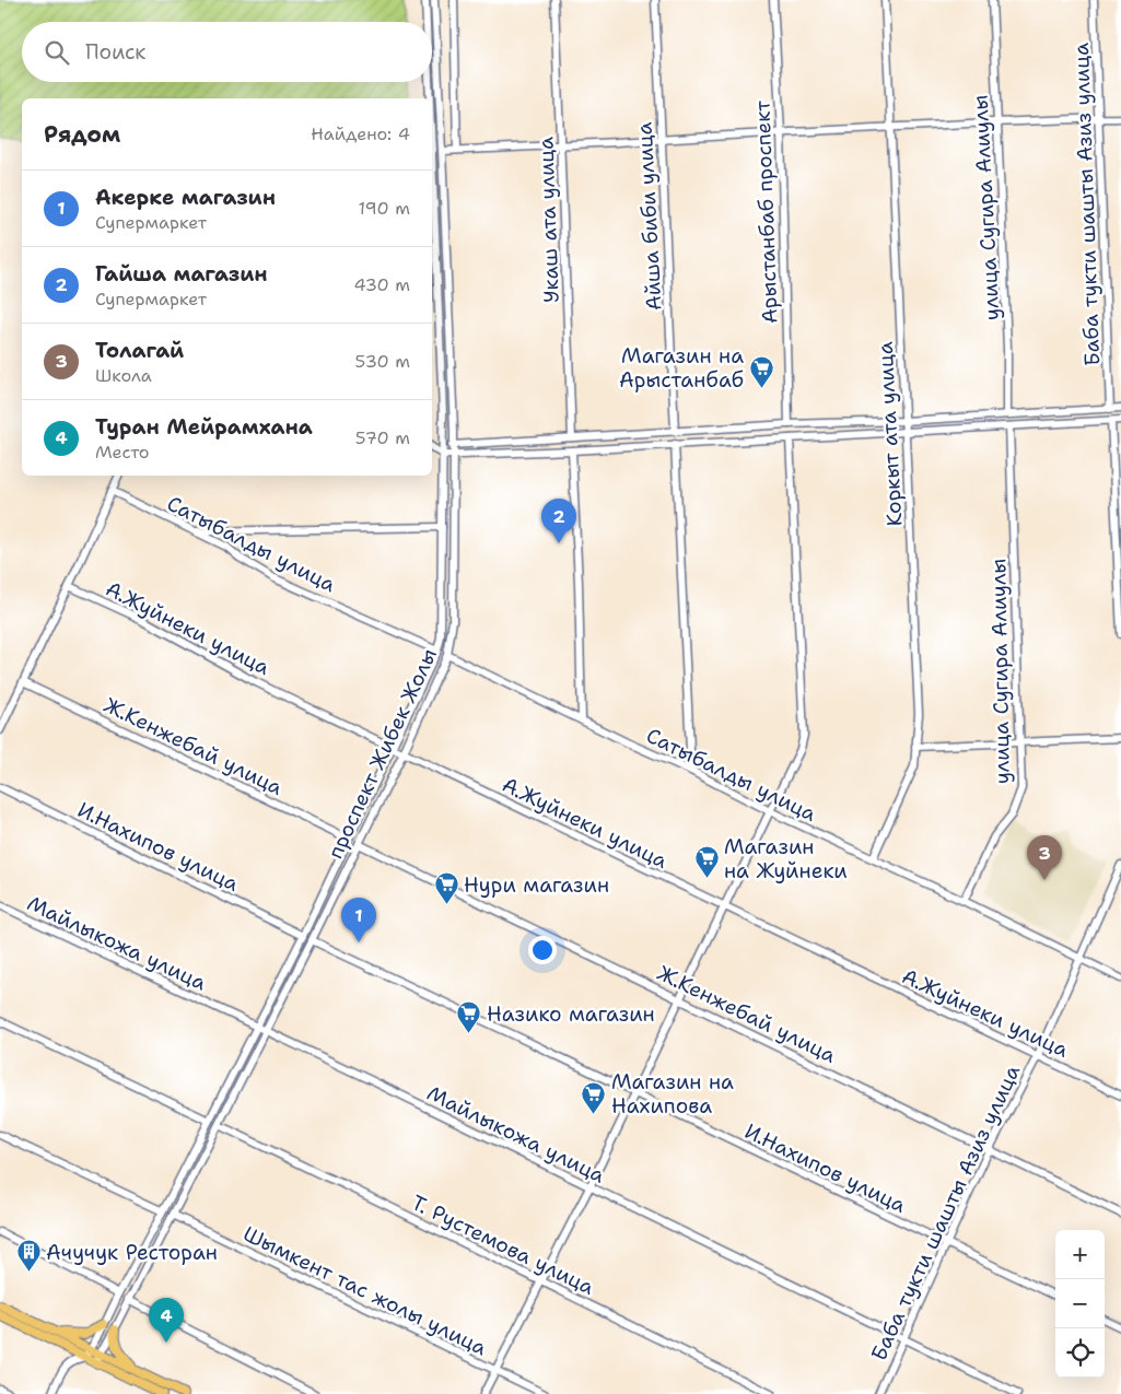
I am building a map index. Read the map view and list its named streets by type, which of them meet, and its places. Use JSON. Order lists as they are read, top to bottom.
{
  "streets": {
    "street": [
      "Баба тукти шашты Азиз улица",
      "улица Сугира Алиулы",
      "Арыстанбаб проспект",
      "Айша биби улица",
      "Укаш ата улица",
      "Коркыт ата улица",
      "Сатыбалды улица",
      "А.Жуйнеки улица",
      "Ж.Кенжебай улица",
      "проспект Жибек Жолы",
      "И.Нахипов улица",
      "Майлыкожа улица",
      "Т. Рустемова улица",
      "Шымкент тас жолы улица"
    ]
  },
  "crossings": [
    ["Баба тукти шашты Азиз улица", "Сатыбалды улица"],
    ["Баба тукти шашты Азиз улица", "А.Жуйнеки улица"],
    ["Баба тукти шашты Азиз улица", "Ж.Кенжебай улица"],
    ["Баба тукти шашты Азиз улица", "И.Нахипов улица"],
    ["Баба тукти шашты Азиз улица", "Майлыкожа улица"],
    ["улица Сугира Алиулы", "Сатыбалды улица"],
    ["Коркыт ата улица", "Сатыбалды улица"],
    ["Сатыбалды улица", "проспект Жибек Жолы"],
    ["А.Жуйнеки улица", "проспект Жибек Жолы"],
    ["Ж.Кенжебай улица", "проспект Жибек Жолы"],
    ["проспект Жибек Жолы", "И.Нахипов улица"],
    ["проспект Жибек Жолы", "Майлыкожа улица"],
    ["проспект Жибек Жолы", "Т. Рустемова улица"],
    ["проспект Жибек Жолы", "Шымкент тас жолы улица"]
  ],
  "places": {
    "supermarket": [
      "Магазин на Арыстанбаб",
      "Магазин на Жуйнеки",
      "Нури магазин",
      "Назико магазин",
      "Магазин на Нахипова"
    ],
    "building": ["Ачучук Ресторан"]
  },
  "page": {
    "search": "Поиск",
    "heading": ["Рядом", "Найдено: 4"],
    "list": [
      {
        "mark": "1",
        "name": "Акерке магазин",
        "note": "Супермаркет",
        "value": "190 m"
      },
      {
        "mark": "2",
        "name": "Гайша магазин",
        "note": "Супермаркет",
        "value": "430 m"
      },
      {
        "mark": "3",
        "name": "Толагай",
        "note": "Школа",
        "value": "530 m"
      },
      {
        "mark": "4",
        "name": "Туран Мейрамхана",
        "note": "Место",
        "value": "570 m"
      }
    ],
    "pins": [
      "2",
      "3",
      "1",
      "4"
    ],
    "map_buttons": ["+", "−"]
  }
}
